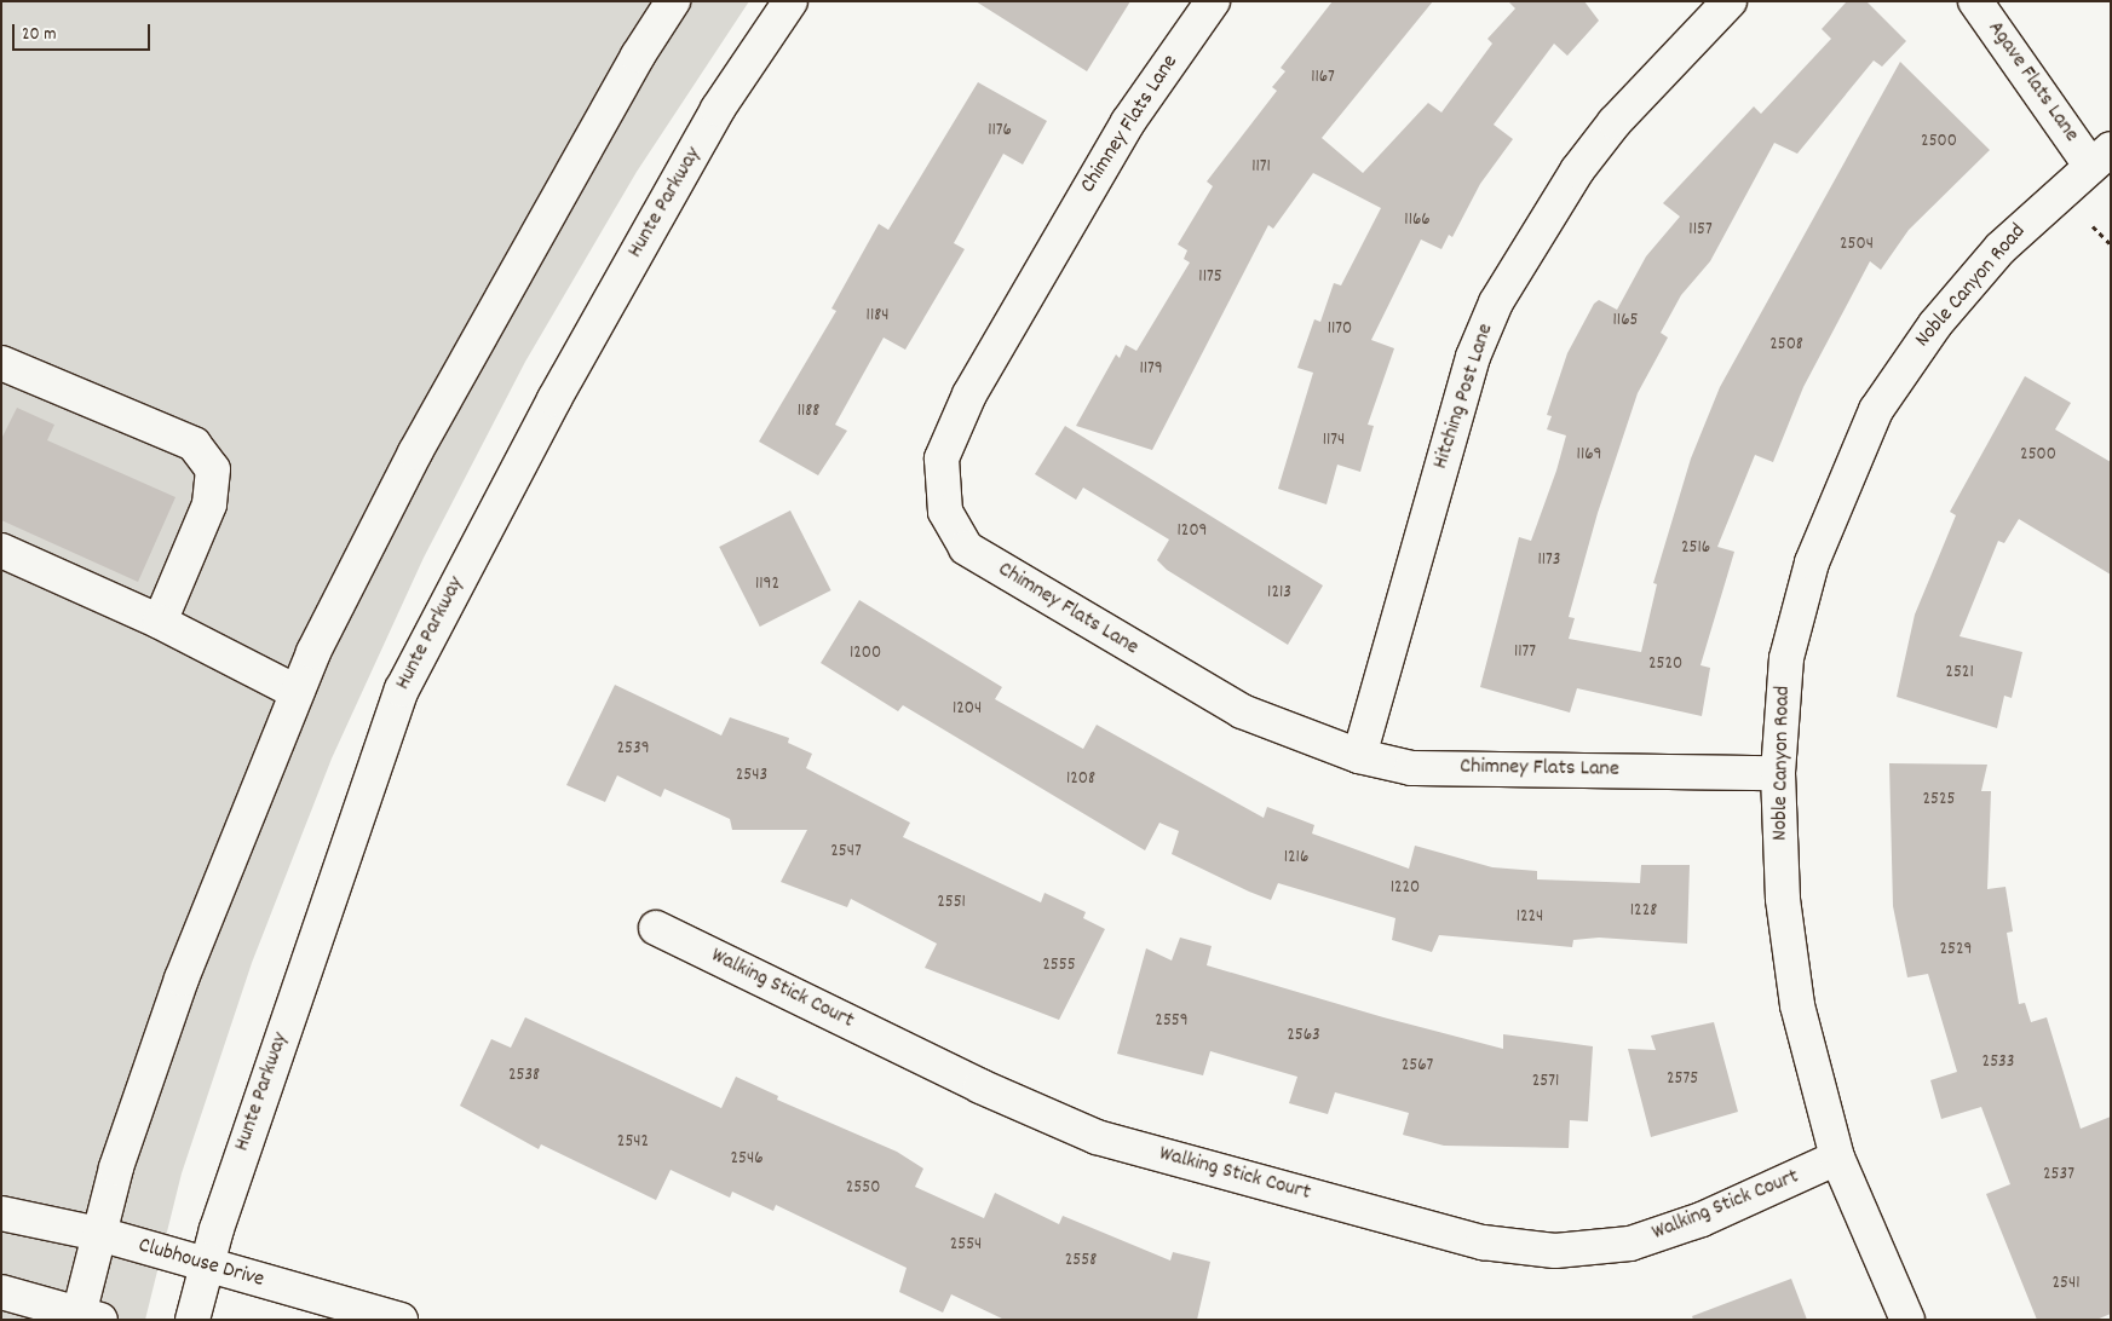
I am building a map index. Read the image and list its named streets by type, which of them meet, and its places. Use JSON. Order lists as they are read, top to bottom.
{
  "streets": {
    "street": [
      "Agave Flats Lane",
      "Chimney Flats Lane",
      "Hunte Parkway",
      "Noble Canyon Road",
      "Hitching Post Lane",
      "Walking Stick Court",
      "Clubhouse Drive"
    ]
  },
  "crossings": [
    ["Agave Flats Lane", "Noble Canyon Road"],
    ["Chimney Flats Lane", "Noble Canyon Road"],
    ["Chimney Flats Lane", "Hitching Post Lane"],
    ["Hunte Parkway", "Clubhouse Drive"],
    ["Noble Canyon Road", "Walking Stick Court"]
  ],
  "house_numbers": [
    "1167",
    "1176",
    "2500",
    "1171",
    "1166",
    "1157",
    "2504",
    "1175",
    "1184",
    "1165",
    "1170",
    "2508",
    "1179",
    "1188",
    "1174",
    "1169",
    "2500",
    "1209",
    "2516",
    "1173",
    "1192",
    "1213",
    "1177",
    "1200",
    "2520",
    "2521",
    "1204",
    "2539",
    "2543",
    "1208",
    "2525",
    "2547",
    "1216",
    "1220",
    "2551",
    "1228",
    "1224",
    "2529",
    "2555",
    "2559",
    "2563",
    "2533",
    "2567",
    "2538",
    "2575",
    "2571",
    "2542",
    "2546",
    "2537",
    "2550",
    "2554",
    "2558",
    "2541"
  ],
  "scale_bar": "20 m"
}
